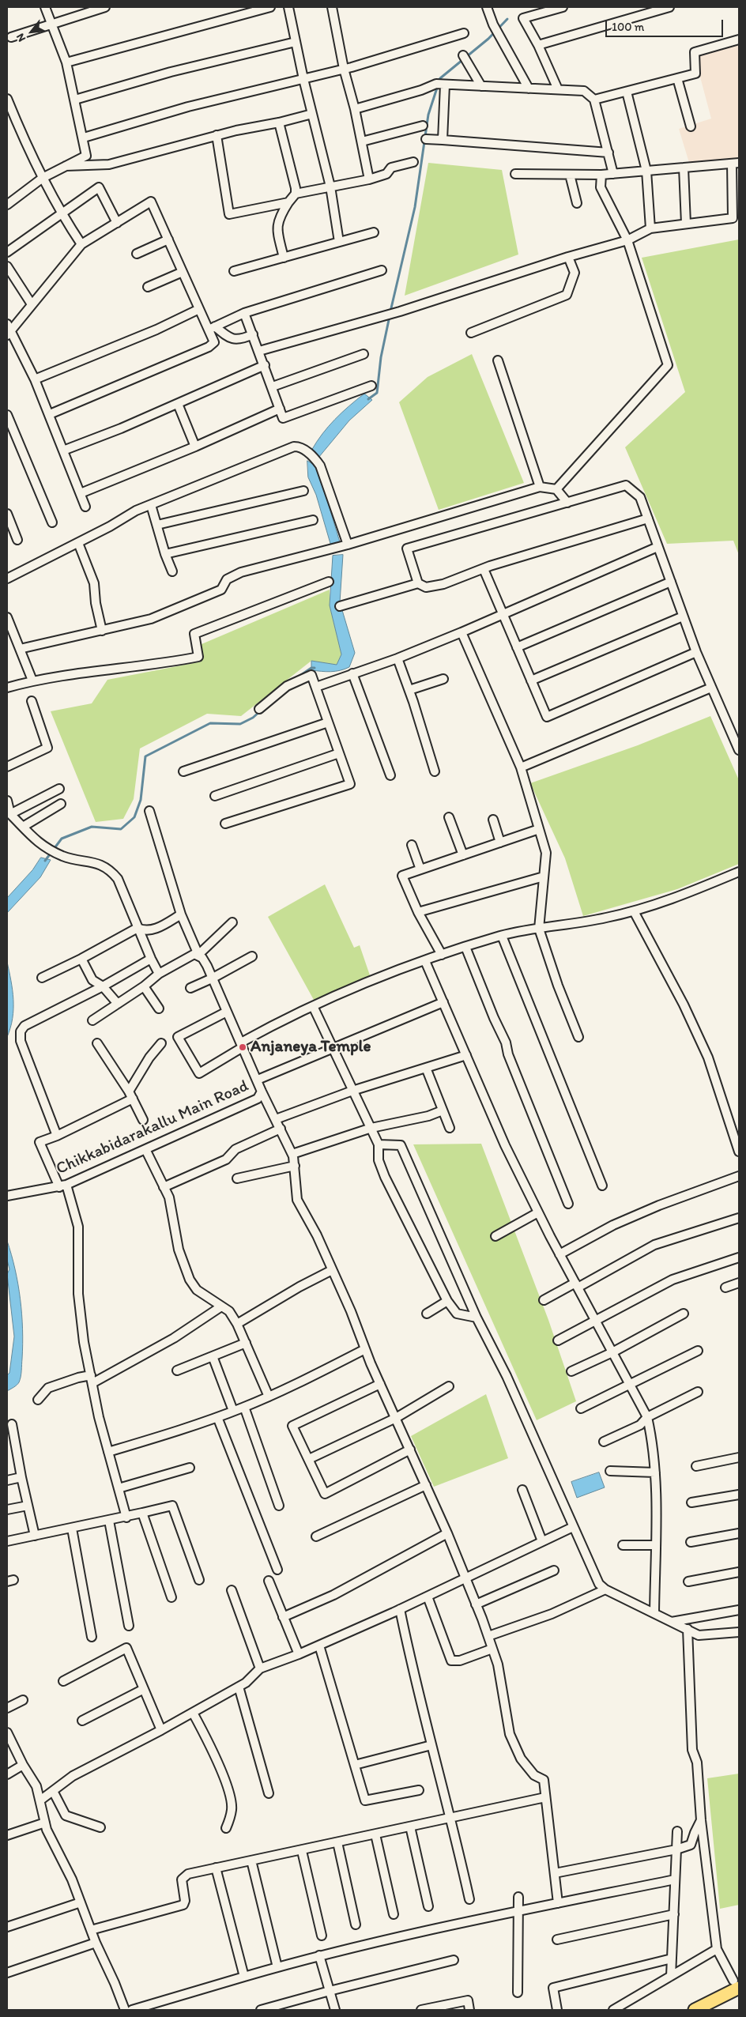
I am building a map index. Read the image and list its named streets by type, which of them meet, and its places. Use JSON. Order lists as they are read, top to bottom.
{
  "streets": {
    "street": ["Chikkabidarakallu Main Road"]
  },
  "places": ["Anjaneya Temple"],
  "scale_bar": "100 m",
  "north": "bottom left"
}
